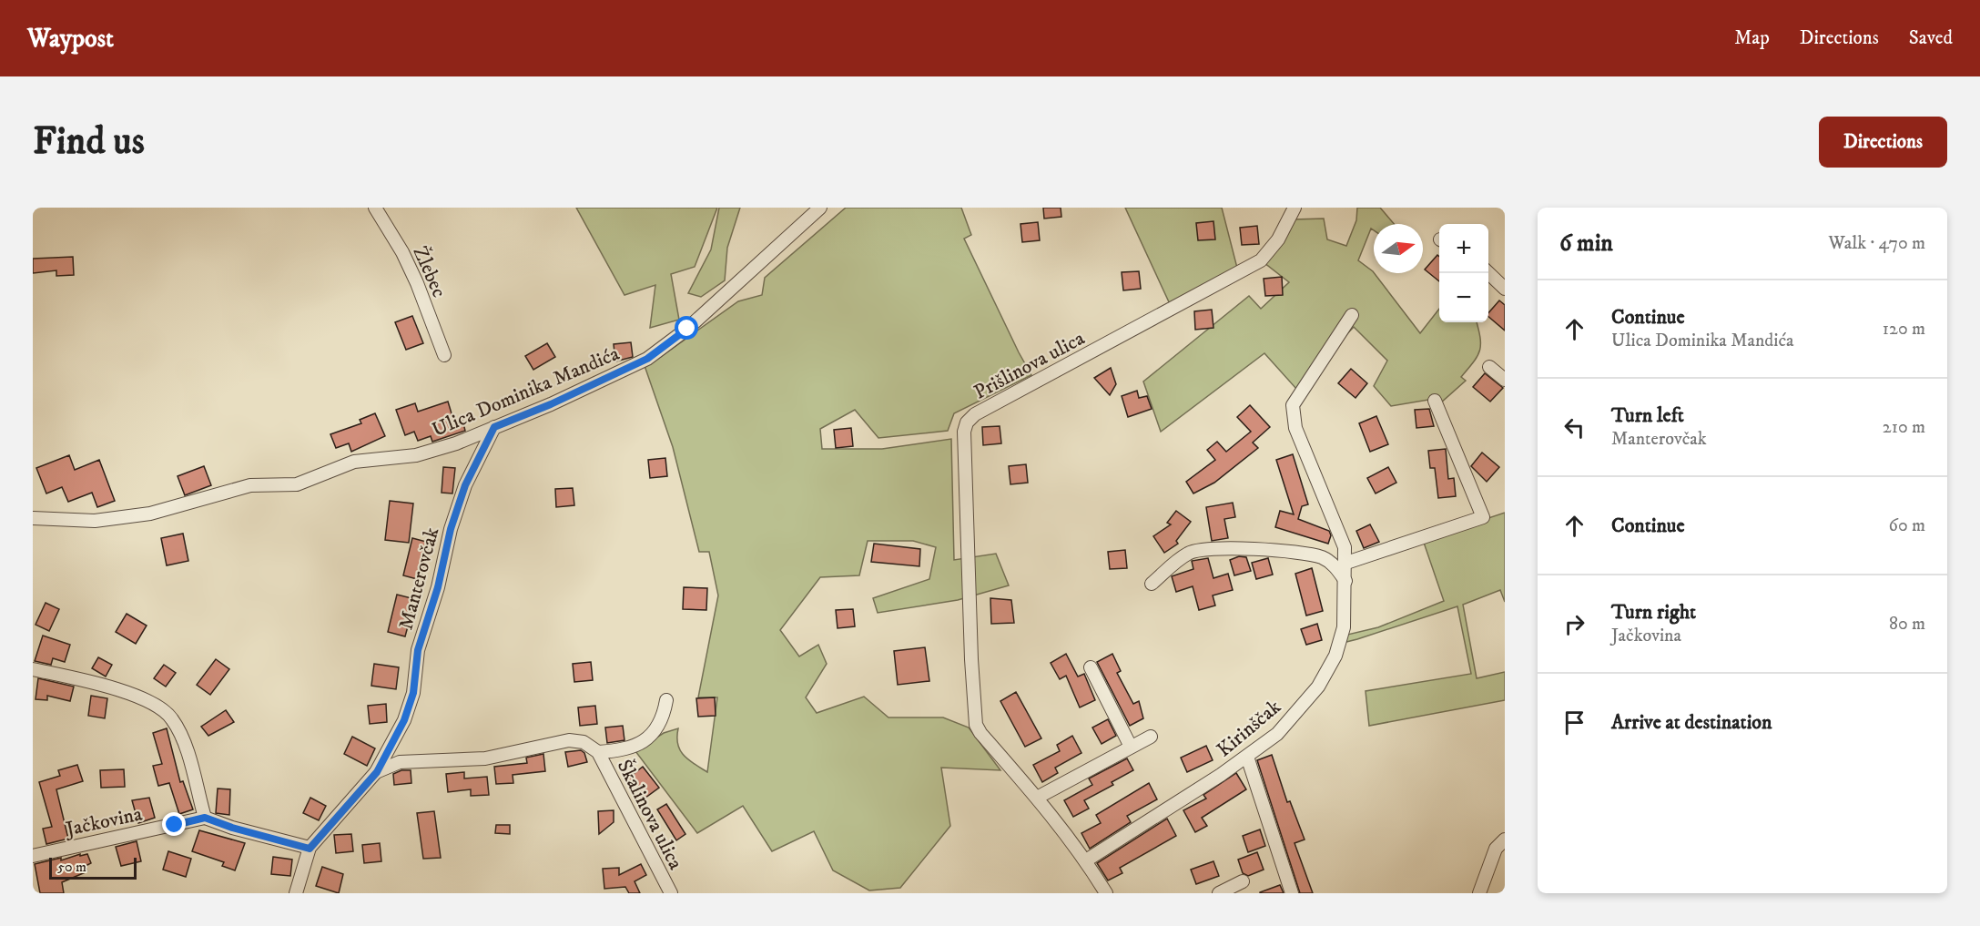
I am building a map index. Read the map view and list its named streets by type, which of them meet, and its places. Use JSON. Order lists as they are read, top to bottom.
{
  "streets": {
    "street": [
      "Žlebec",
      "Prišlinova ulica",
      "Ulica Dominika Mandića",
      "Manterovčak",
      "Kirinščak",
      "Škalinova ulica",
      "Jačkovina"
    ]
  },
  "crossings": [
    ["Prišlinova ulica", "Kirinščak"],
    ["Ulica Dominika Mandića", "Manterovčak"],
    ["Manterovčak", "Škalinova ulica"]
  ],
  "scale_bar": "50 m",
  "north": "right",
  "page": {
    "header": "Waypost",
    "nav": ["Map", "Directions", "Saved"],
    "buttons": "Directions",
    "title": "Find us",
    "heading": ["6 min", "Walk · 470 m"],
    "map_buttons": ["+", "−"],
    "list": [
      ["Continue", "Ulica Dominika Mandića", "120 m"],
      ["Turn left", "Manterovčak", "210 m"],
      ["Continue", "60 m"],
      ["Turn right", "Jačkovina", "80 m"],
      "Arrive at destination"
    ],
    "scale": "50 m"
  }
}
